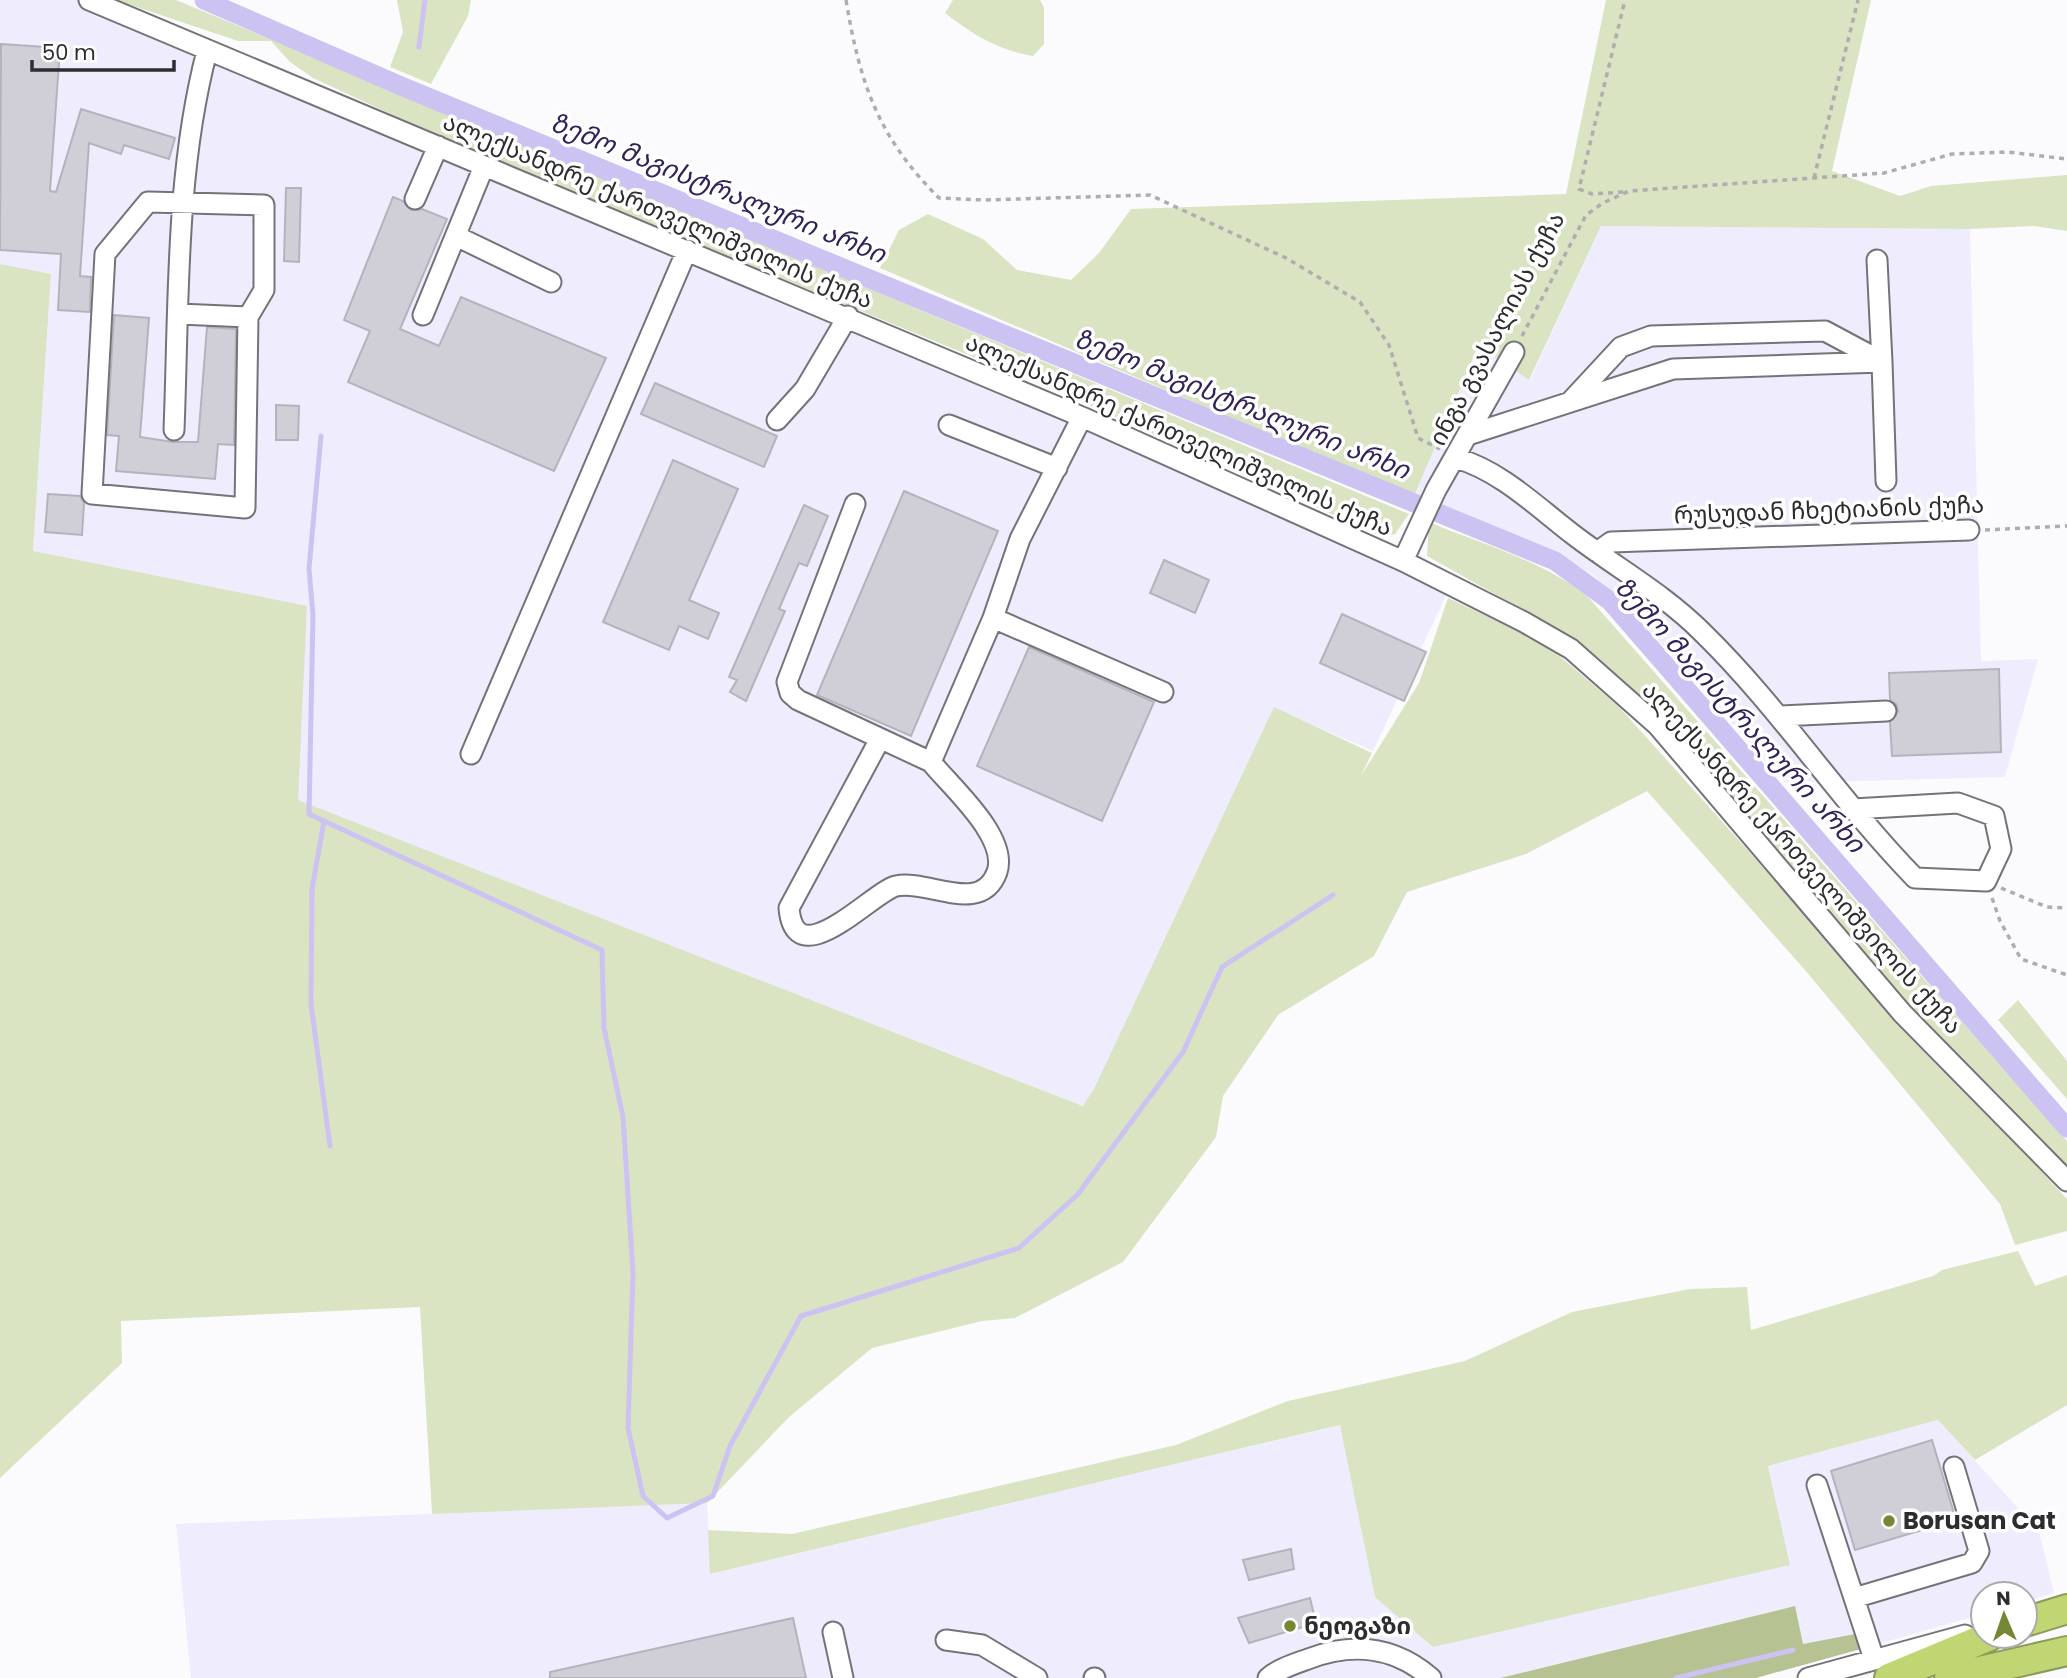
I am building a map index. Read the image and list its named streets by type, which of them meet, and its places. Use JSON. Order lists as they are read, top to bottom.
{
  "streets": {
    "street": ["ალექსანდრე ქართველიშვილის ქუჩა", "ინგა გვასალიას ქუჩა", "რუსუდან ჩხეტიანის ქუჩა"]
  },
  "crossings": [
    ["ალექსანდრე ქართველიშვილის ქუჩა", "ინგა გვასალიას ქუჩა"]
  ],
  "water": ["ზემო მაგისტრალური არხი"],
  "places": ["Borusan Cat", "ნეოგაზი"],
  "scale_bar": "50 m",
  "north": "top"
}
